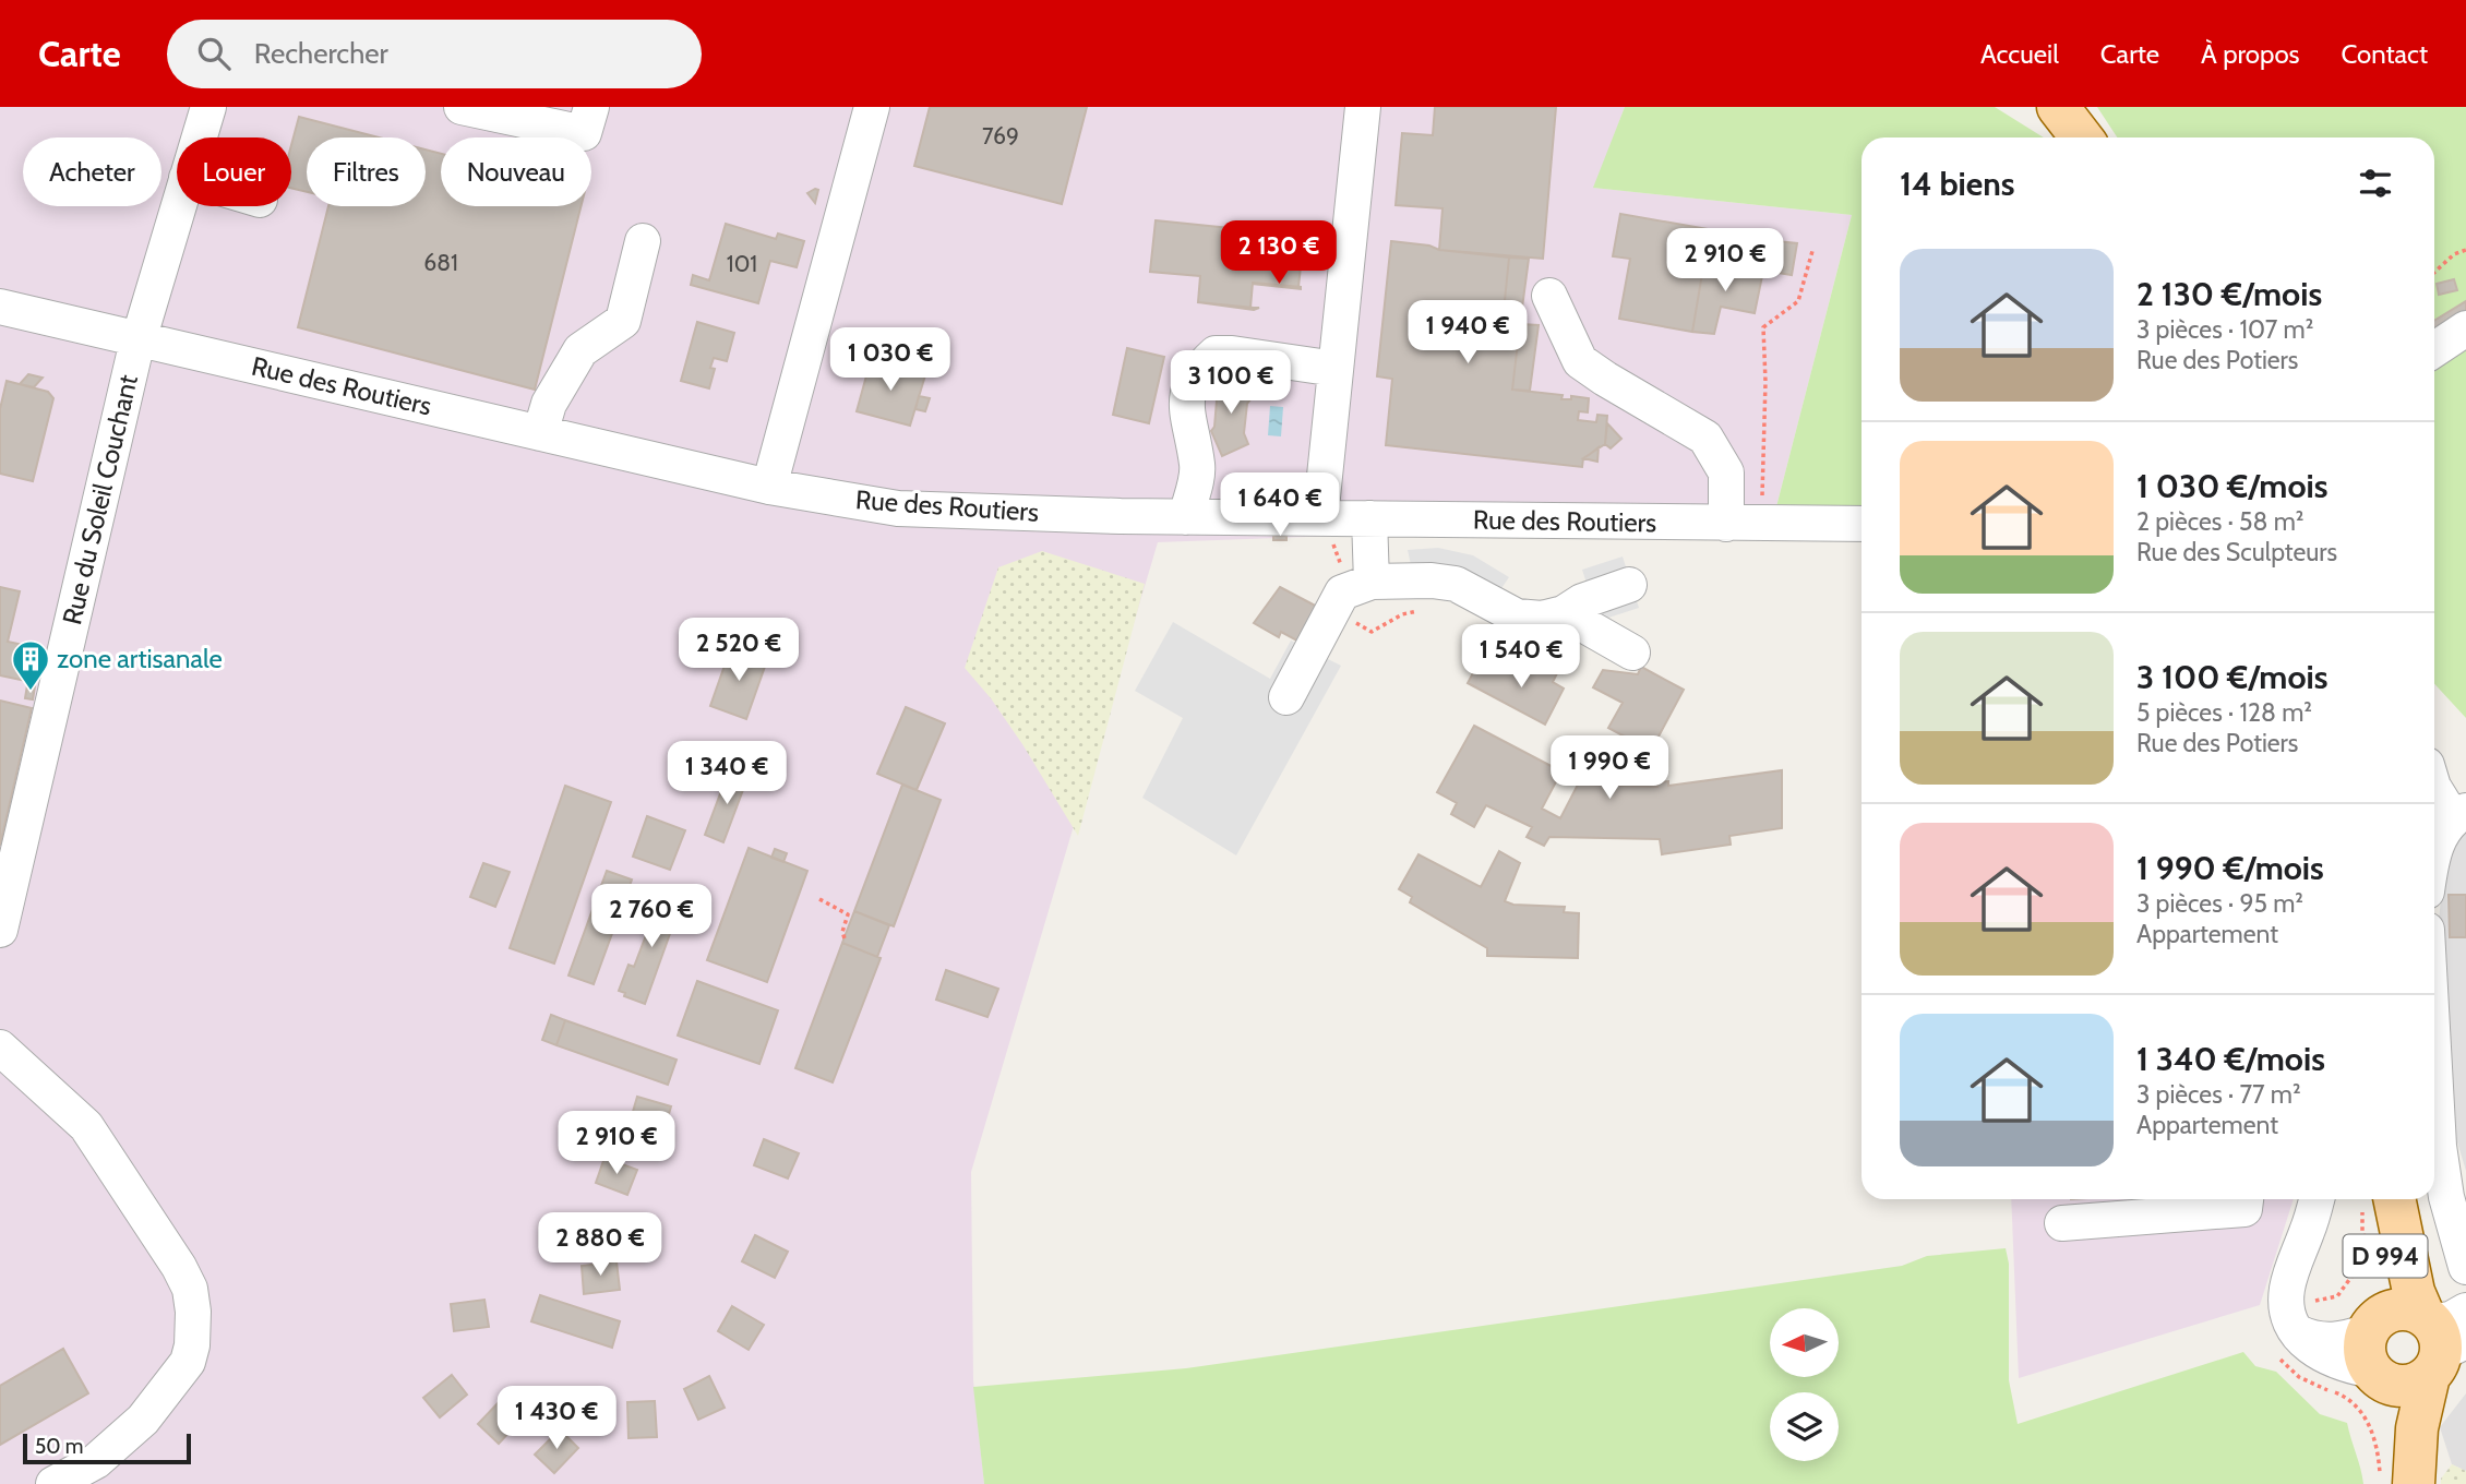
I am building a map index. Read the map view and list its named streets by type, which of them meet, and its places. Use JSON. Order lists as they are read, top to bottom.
{
  "streets": {
    "main road": ["D 994"],
    "street": ["Rue des Routiers", "Rue du Soleil Couchant"]
  },
  "crossings": [
    ["Rue des Routiers", "Rue du Soleil Couchant"]
  ],
  "places": {
    "building": ["zone artisanale"]
  },
  "house_numbers": ["769", "681", "101"],
  "scale_bar": "50 m",
  "north": "left",
  "page": {
    "header": "Carte",
    "search": "Rechercher",
    "nav": [
      "Accueil",
      "Carte",
      "À propos",
      "Contact"
    ],
    "chip": [
      "Acheter",
      "Louer",
      "Filtres",
      "Nouveau"
    ],
    "heading": "14 biens",
    "price": [
      "2 130 €",
      "2 910 €",
      "1 940 €",
      "1 030 €",
      "3 100 €",
      "1 640 €",
      "2 520 €",
      "1 540 €",
      "1 990 €",
      "1 340 €",
      "2 760 €",
      "2 910 €",
      "2 880 €",
      "1 430 €"
    ],
    "list": [
      {
        "name": "2 130 €/mois",
        "note": "3 pièces · 107 m² · Rue des Potiers"
      },
      {
        "name": "1 030 €/mois",
        "note": "2 pièces · 58 m² · Rue des Sculpteurs"
      },
      {
        "name": "3 100 €/mois",
        "note": "5 pièces · 128 m² · Rue des Potiers"
      },
      {
        "name": "1 990 €/mois",
        "note": "3 pièces · 95 m² · Appartement"
      },
      {
        "name": "1 340 €/mois",
        "note": "3 pièces · 77 m² · Appartement"
      }
    ],
    "scale": "50 m"
  }
}
